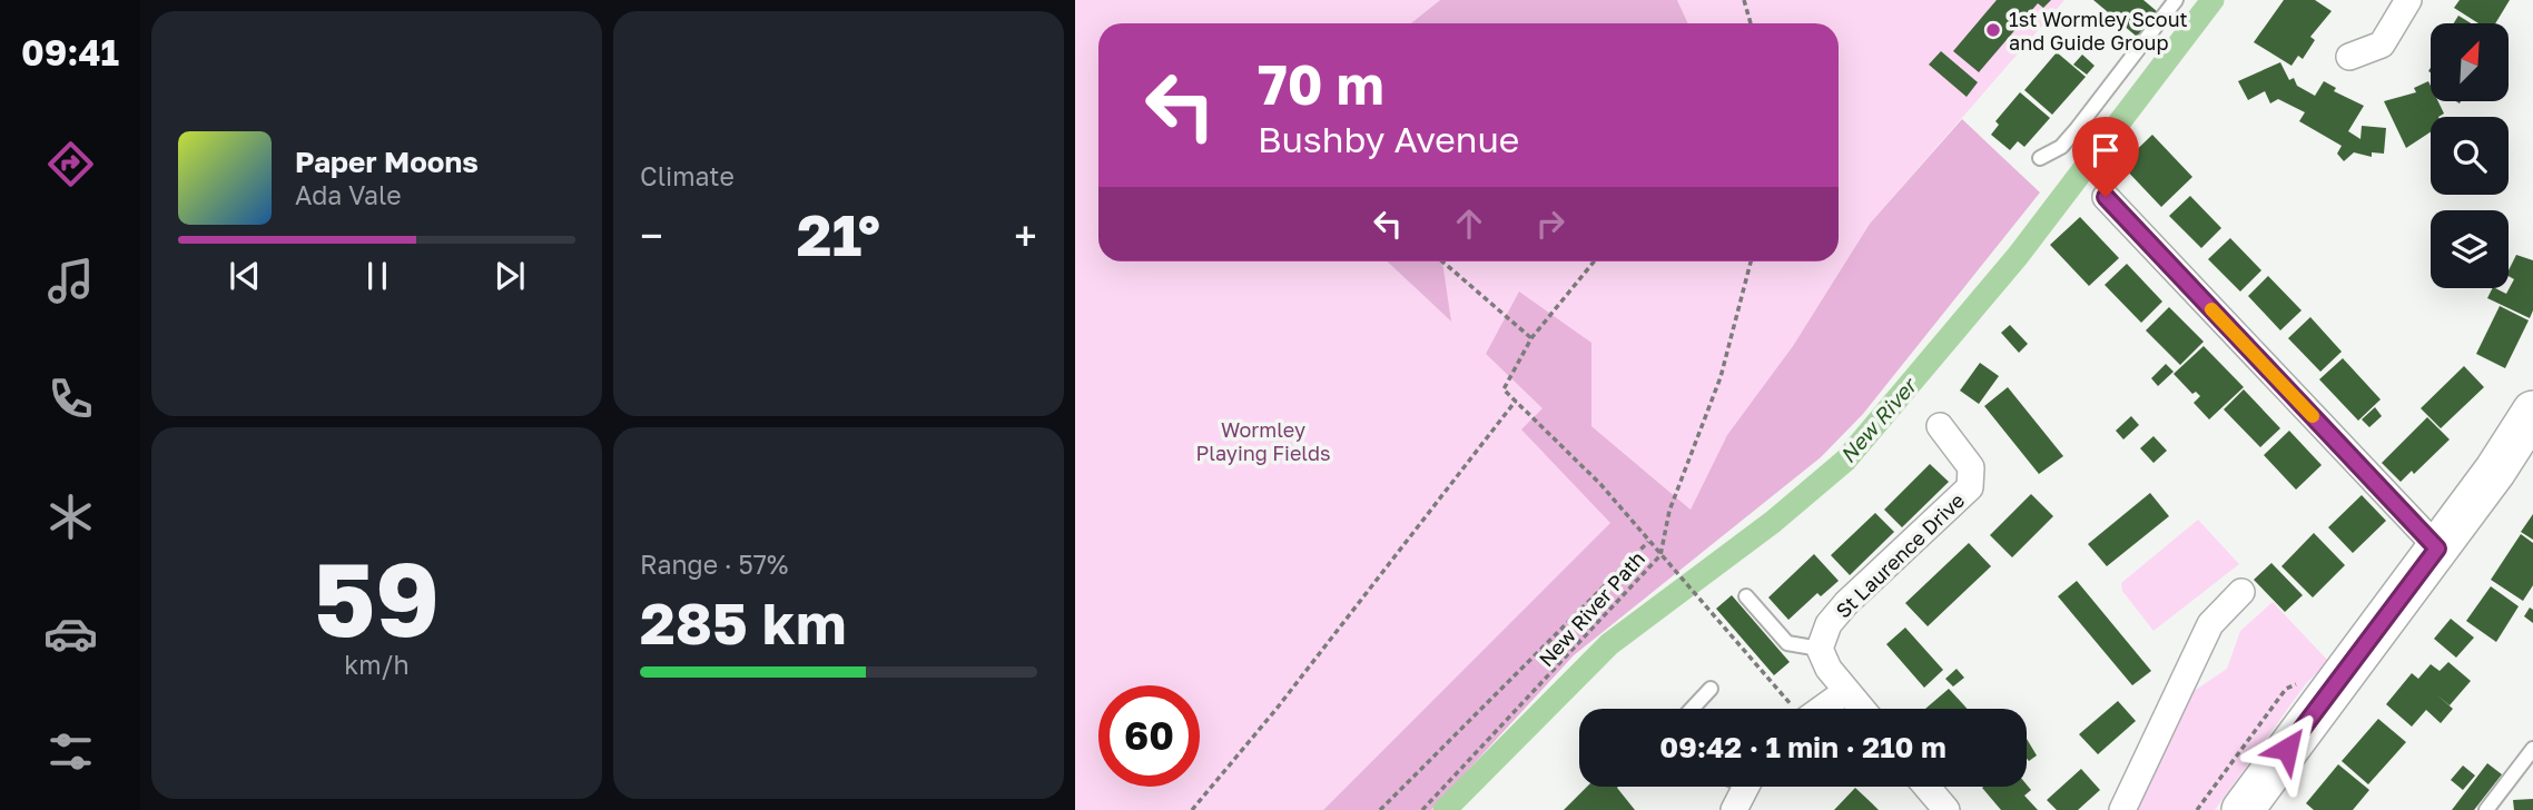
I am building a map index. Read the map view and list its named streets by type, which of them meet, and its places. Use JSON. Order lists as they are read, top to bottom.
{
  "streets": {
    "street": ["St Laurence Drive"],
    "path": ["New River Path"]
  },
  "water": ["New River"],
  "parks": ["Wormley Playing Fields"],
  "places": ["1st Wormley Scout and Guide Group"],
  "north": "top right",
  "page": {
    "tabs": "09:41",
    "tile": [
      "Climate",
      ["59", "km/h"],
      ["Range · 57%", "285 km"]
    ],
    "turn": ["70 m", "Bushby Avenue"],
    "song": ["Paper Moons", "Ada Vale"],
    "heat": ["−", "21°", "+"],
    "limit": "60",
    "trip": "09:42 · 1 min · 210 m"
  }
}
